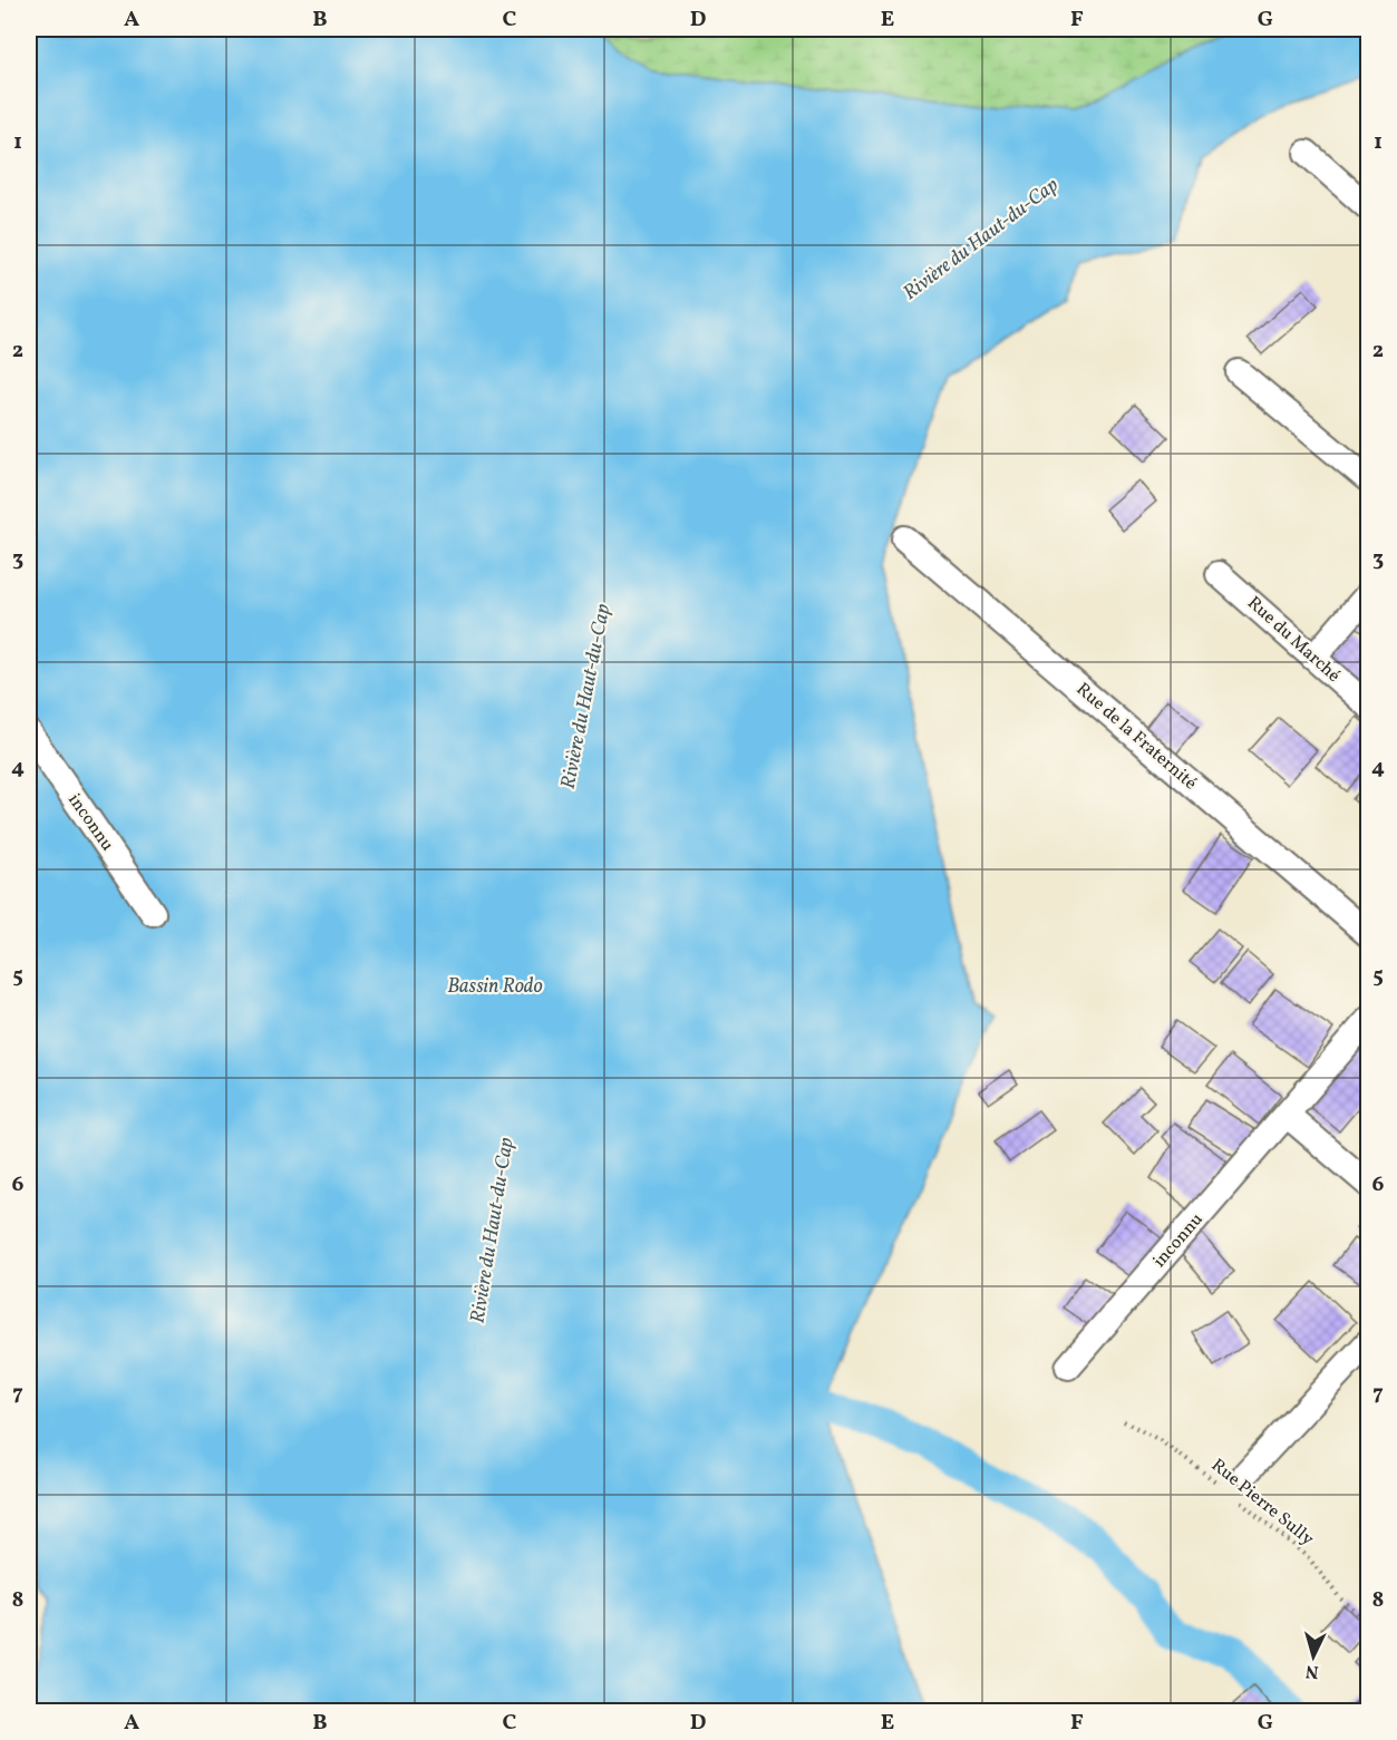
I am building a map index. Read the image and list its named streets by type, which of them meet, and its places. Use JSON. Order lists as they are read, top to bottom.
{
  "streets": {
    "street": ["Rue du Marché", "Rue de la Fraternité", "inconnu"],
    "path": ["Rue Pierre Sully"]
  },
  "water": ["Rivière du Haut-du-Cap", "Bassin Rodo"],
  "north": "bottom",
  "grid": {
    "columns": [
      "A",
      "B",
      "C",
      "D",
      "E",
      "F",
      "G"
    ],
    "rows": [
      "1",
      "2",
      "3",
      "4",
      "5",
      "6",
      "7",
      "8"
    ]
  }
}
